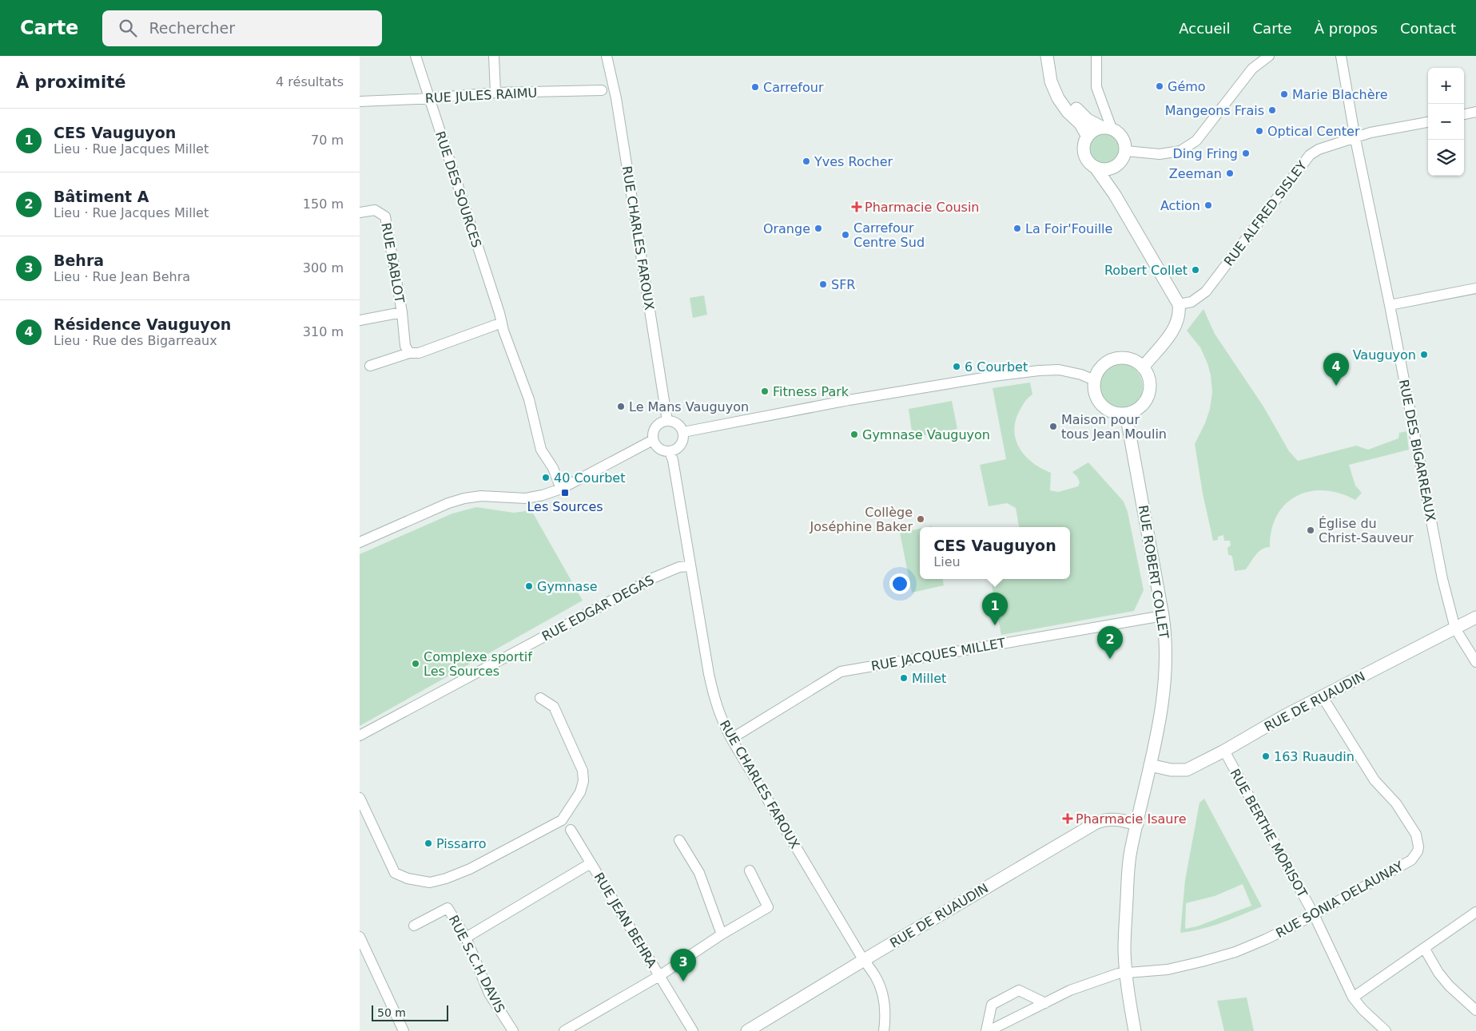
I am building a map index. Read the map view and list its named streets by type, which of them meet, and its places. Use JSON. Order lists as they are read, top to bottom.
{
  "streets": {
    "street": [
      "RUE JULES RAIMU",
      "RUE DES SOURCES",
      "RUE ALFRED SISLEY",
      "RUE CHARLES FAROUX",
      "RUE BABLOT",
      "RUE DES BIGARREAUX",
      "RUE ROBERT COLLET",
      "RUE EDGAR DEGAS",
      "RUE JACQUES MILLET",
      "RUE DE RUAUDIN",
      "RUE BERTHE MORISOT",
      "RUE SONIA DELAUNAY",
      "RUE JEAN BEHRA",
      "RUE S.C.H DAVIS"
    ]
  },
  "crossings": [
    ["RUE JULES RAIMU", "RUE DES SOURCES"],
    ["RUE ALFRED SISLEY", "RUE DES BIGARREAUX"],
    ["RUE CHARLES FAROUX", "RUE EDGAR DEGAS"],
    ["RUE CHARLES FAROUX", "RUE JACQUES MILLET"],
    ["RUE CHARLES FAROUX", "RUE DE RUAUDIN"],
    ["RUE DES BIGARREAUX", "RUE DE RUAUDIN"],
    ["RUE ROBERT COLLET", "RUE JACQUES MILLET"],
    ["RUE ROBERT COLLET", "RUE DE RUAUDIN"],
    ["RUE ROBERT COLLET", "RUE SONIA DELAUNAY"],
    ["RUE DE RUAUDIN", "RUE BERTHE MORISOT"],
    ["RUE DE RUAUDIN", "RUE SONIA DELAUNAY"],
    ["RUE BERTHE MORISOT", "RUE SONIA DELAUNAY"]
  ],
  "places": {
    "other": [
      "Gémo",
      "Carrefour",
      "Marie Blachère",
      "Mangeons Frais",
      "Optical Center",
      "Ding Fring",
      "Yves Rocher",
      "Zeeman",
      "Action",
      "Orange",
      "La Foir'Fouille",
      "Carrefour Centre Sud",
      "Robert Collet",
      "SFR",
      "Vauguyon",
      "6 Courbet",
      "Fitness Park",
      "Le Mans Vauguyon",
      "Maison pour tous Jean Moulin",
      "Gymnase Vauguyon",
      "40 Courbet",
      "Collège Joséphine Baker",
      "Église du Christ-Sauveur",
      "Gymnase",
      "Complexe sportif Les Sources",
      "Millet",
      "163 Ruaudin",
      "Pissarro"
    ],
    "health": ["Pharmacie Cousin", "Pharmacie Isaure"],
    "transit": ["Les Sources"]
  },
  "scale_bar": "50 m",
  "page": {
    "header": "Carte",
    "search": "Rechercher",
    "nav": [
      "Accueil",
      "Carte",
      "À propos",
      "Contact"
    ],
    "heading": ["À proximité", "4 résultats"],
    "map_buttons": ["+", "−"],
    "list": [
      {
        "mark": "1",
        "name": "CES Vauguyon",
        "note": "Lieu · Rue Jacques Millet",
        "value": "70 m"
      },
      {
        "mark": "2",
        "name": "Bâtiment A",
        "note": "Lieu · Rue Jacques Millet",
        "value": "150 m"
      },
      {
        "mark": "3",
        "name": "Behra",
        "note": "Lieu · Rue Jean Behra",
        "value": "300 m"
      },
      {
        "mark": "4",
        "name": "Résidence Vauguyon",
        "note": "Lieu · Rue des Bigarreaux",
        "value": "310 m"
      }
    ],
    "pins": [
      "4",
      "1",
      "2",
      "3"
    ],
    "popup": ["CES Vauguyon", "Lieu"],
    "scale": "50 m"
  }
}
